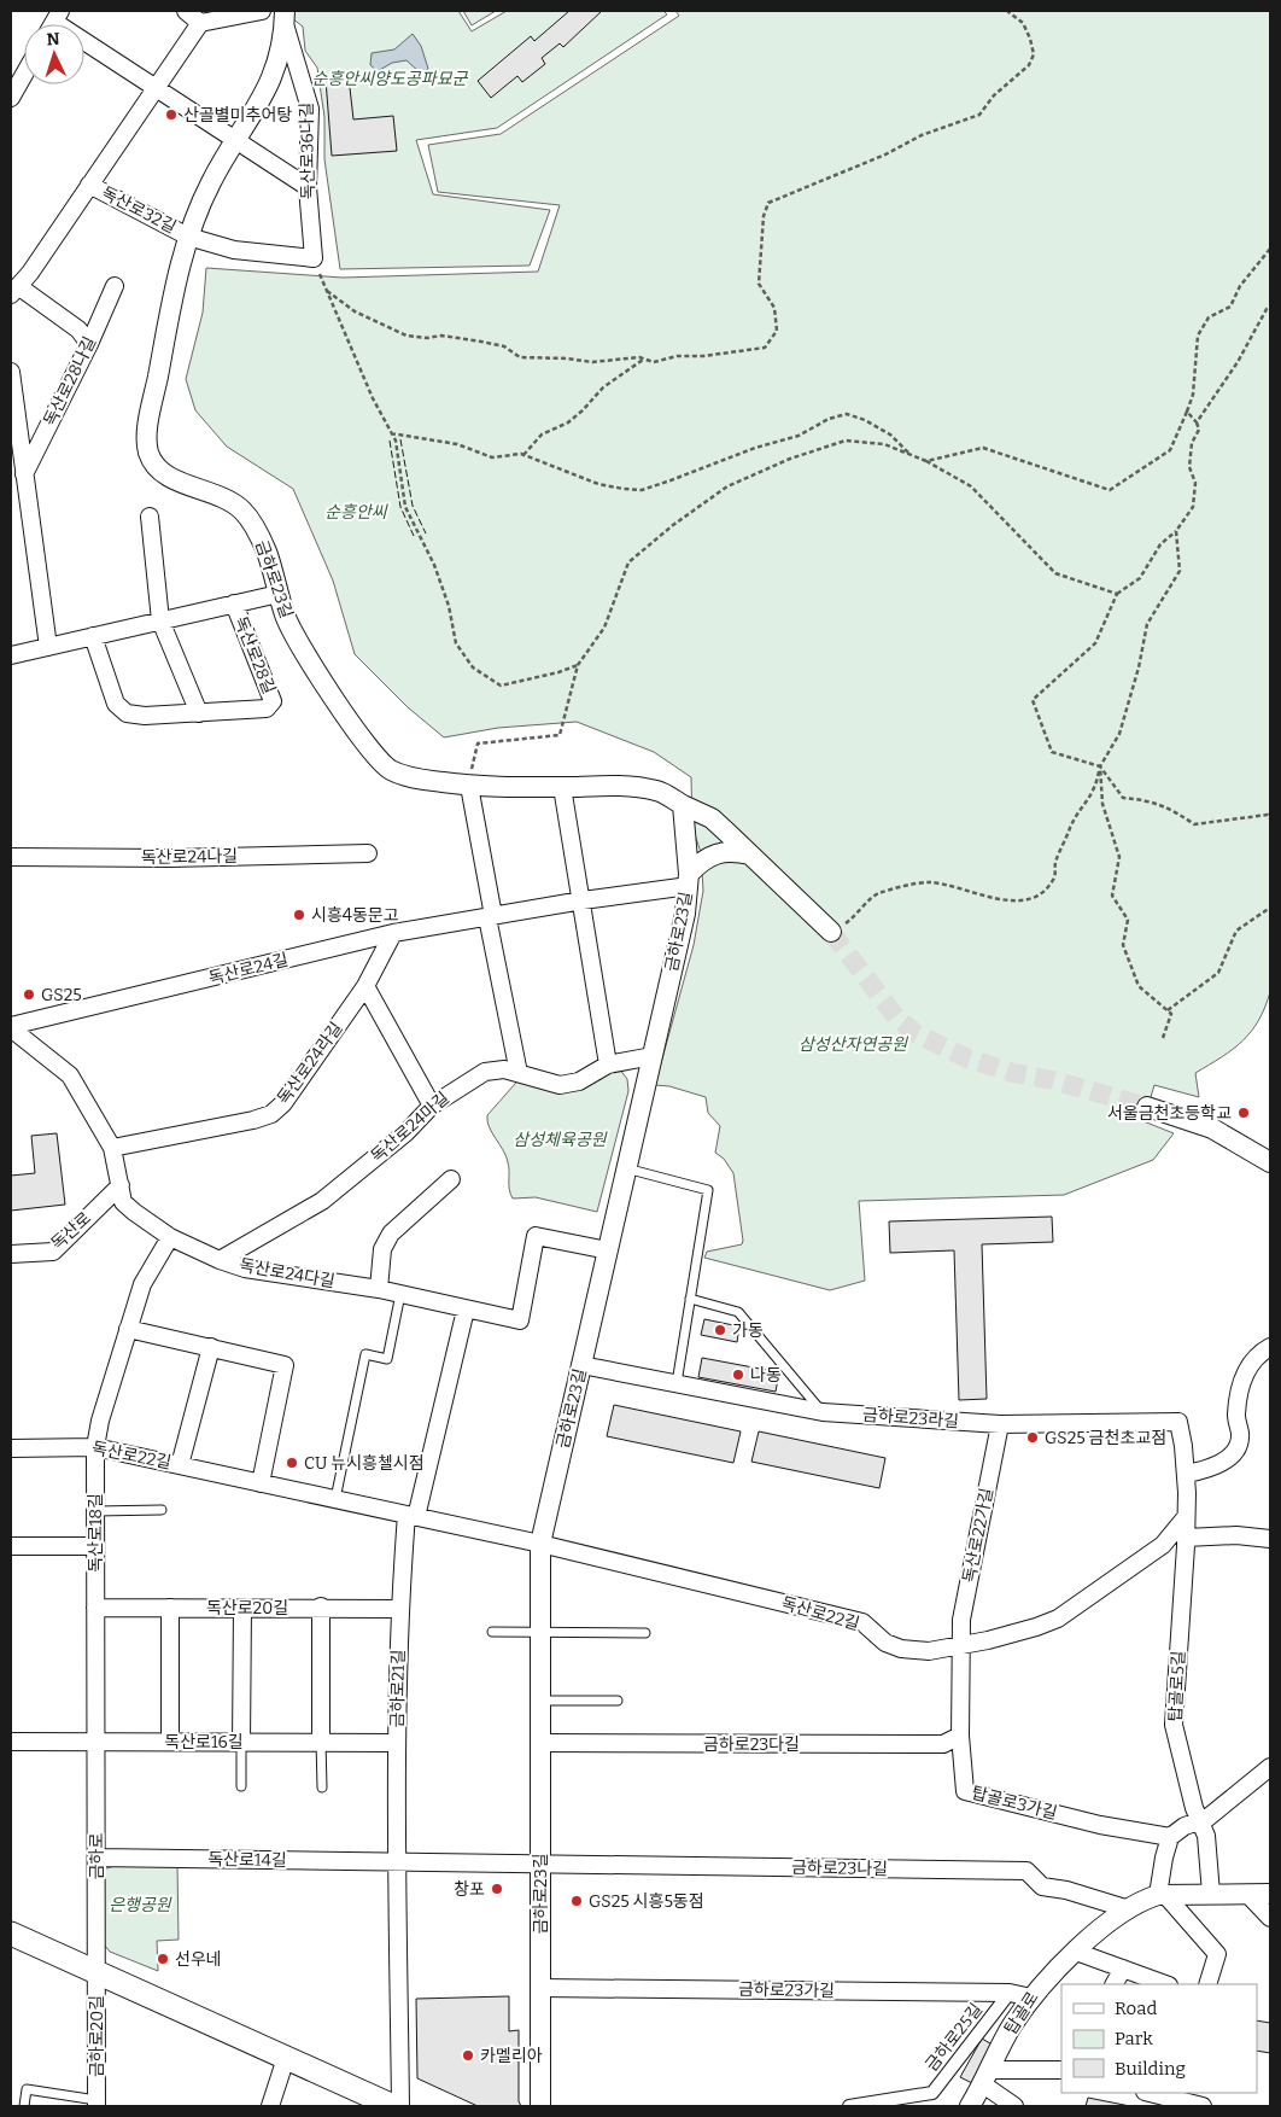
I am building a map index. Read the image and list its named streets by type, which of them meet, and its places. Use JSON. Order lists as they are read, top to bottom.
{
  "streets": {
    "street": [
      "독산로36나길",
      "독산로32길",
      "독산로28나길",
      "금하로23길",
      "독산로28길",
      "독산로24나길",
      "독산로24길",
      "독산로24라길",
      "독산로24마길",
      "독산로",
      "독산로24다길",
      "금하로23라길",
      "독산로22길",
      "독산로18길",
      "독산로22가길",
      "독산로20길",
      "탑골로5길",
      "금하로21길",
      "독산로16길",
      "금하로23다길",
      "탑골로3가길",
      "금하로",
      "독산로14길",
      "금하로23나길",
      "금하로23가길",
      "탑골로",
      "금하로20길",
      "금하로25길"
    ]
  },
  "crossings": [
    ["독산로36나길", "독산로32길"],
    ["독산로32길", "금하로23길"],
    ["독산로28나길", "독산로28길"],
    ["금하로23길", "독산로28길"],
    ["금하로23길", "독산로24길"],
    ["금하로23길", "독산로24마길"],
    ["금하로23길", "독산로24다길"],
    ["금하로23길", "금하로23라길"],
    ["금하로23길", "독산로22길"],
    ["금하로23길", "금하로23다길"],
    ["금하로23길", "금하로23나길"],
    ["금하로23길", "금하로23가길"],
    ["독산로24길", "독산로24라길"],
    ["독산로24길", "독산로24다길"],
    ["독산로24라길", "독산로24다길"],
    ["독산로24마길", "독산로24다길"],
    ["독산로", "독산로24다길"],
    ["독산로24다길", "독산로18길"],
    ["금하로23라길", "독산로22가길"],
    ["금하로23라길", "탑골로5길"],
    ["독산로22길", "독산로18길"],
    ["독산로22길", "독산로22가길"],
    ["독산로22길", "탑골로5길"],
    ["독산로22길", "금하로21길"],
    ["독산로22길", "탑골로3가길"],
    ["독산로18길", "독산로20길"],
    ["독산로18길", "독산로16길"],
    ["독산로18길", "금하로"],
    ["독산로22가길", "탑골로5길"],
    ["독산로22가길", "탑골로3가길"],
    ["독산로20길", "금하로21길"],
    ["탑골로5길", "탑골로"],
    ["금하로21길", "독산로16길"],
    ["금하로21길", "독산로14길"],
    ["독산로16길", "금하로"],
    ["금하로23다길", "탑골로3가길"],
    ["금하로", "독산로14길"],
    ["금하로", "금하로20길"],
    ["금하로23나길", "탑골로"],
    ["금하로23가길", "탑골로"],
    ["금하로23가길", "금하로25길"]
  ],
  "parks": [
    "순흥안씨양도공파묘군",
    "순흥안씨",
    "삼성산자연공원",
    "삼성체육공원",
    "은행공원"
  ],
  "places": [
    "산골별미추어탕",
    "시흥4동문고",
    "GS25",
    "서울금천초등학교",
    "가동",
    "나동",
    "GS25 금천초교점",
    "CU 뉴시흥첼시점",
    "창포",
    "GS25 시흥5동점",
    "선우네",
    "카멜리아"
  ],
  "legend": ["Road", "Park", "Building"],
  "north": "top"
}
